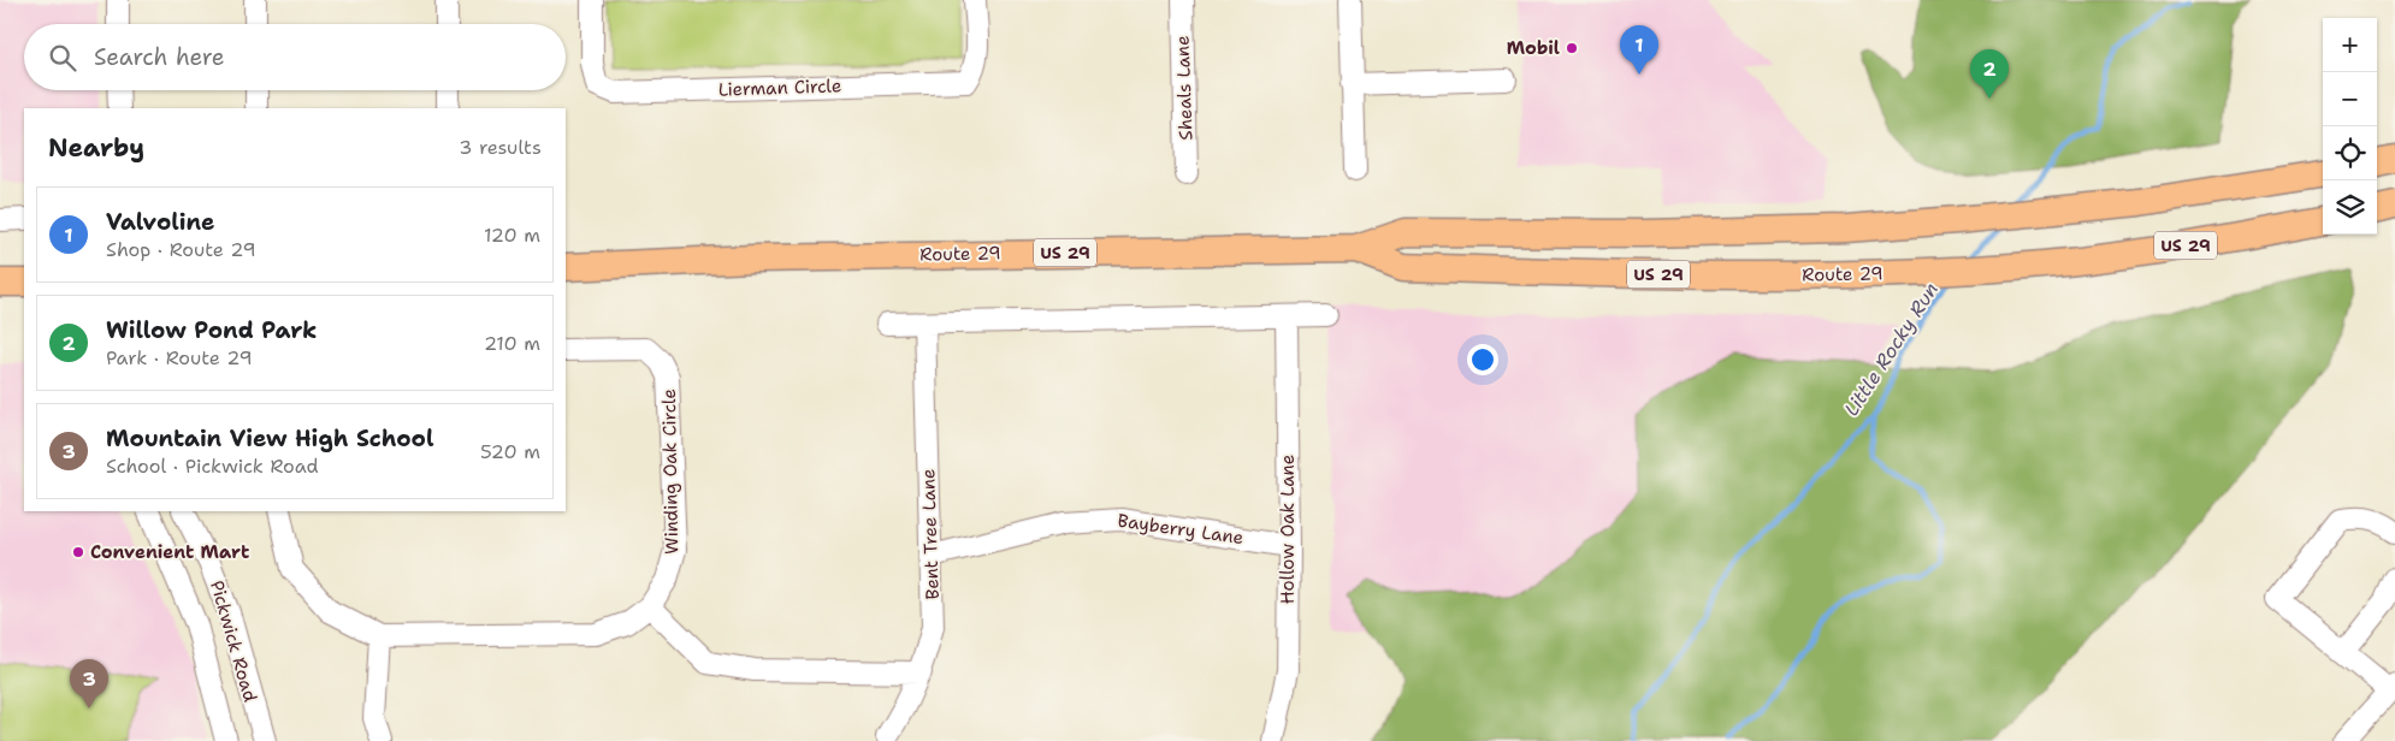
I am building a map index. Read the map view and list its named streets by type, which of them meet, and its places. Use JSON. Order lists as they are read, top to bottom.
{
  "streets": {
    "main road": ["US 29", "Route 29"],
    "street": [
      "Lierman Circle",
      "Sheals Lane",
      "Winding Oak Circle",
      "Bayberry Lane",
      "Hollow Oak Lane",
      "Bent Tree Lane",
      "Pickwick Road"
    ]
  },
  "crossings": [
    ["Bayberry Lane", "Hollow Oak Lane"],
    ["Bayberry Lane", "Bent Tree Lane"]
  ],
  "water": ["Little Rocky Run"],
  "places": ["Mobil", "Convenient Mart"],
  "page": {
    "map_buttons": ["+", "−"],
    "search": "Search here",
    "pins": ["1", "2", "3"],
    "heading": ["Nearby", "3 results"],
    "list": [
      {
        "mark": "1",
        "name": "Valvoline",
        "note": "Shop · Route 29",
        "value": "120 m"
      },
      {
        "mark": "2",
        "name": "Willow Pond Park",
        "note": "Park · Route 29",
        "value": "210 m"
      },
      {
        "mark": "3",
        "name": "Mountain View High School",
        "note": "School · Pickwick Road",
        "value": "520 m"
      }
    ]
  }
}
